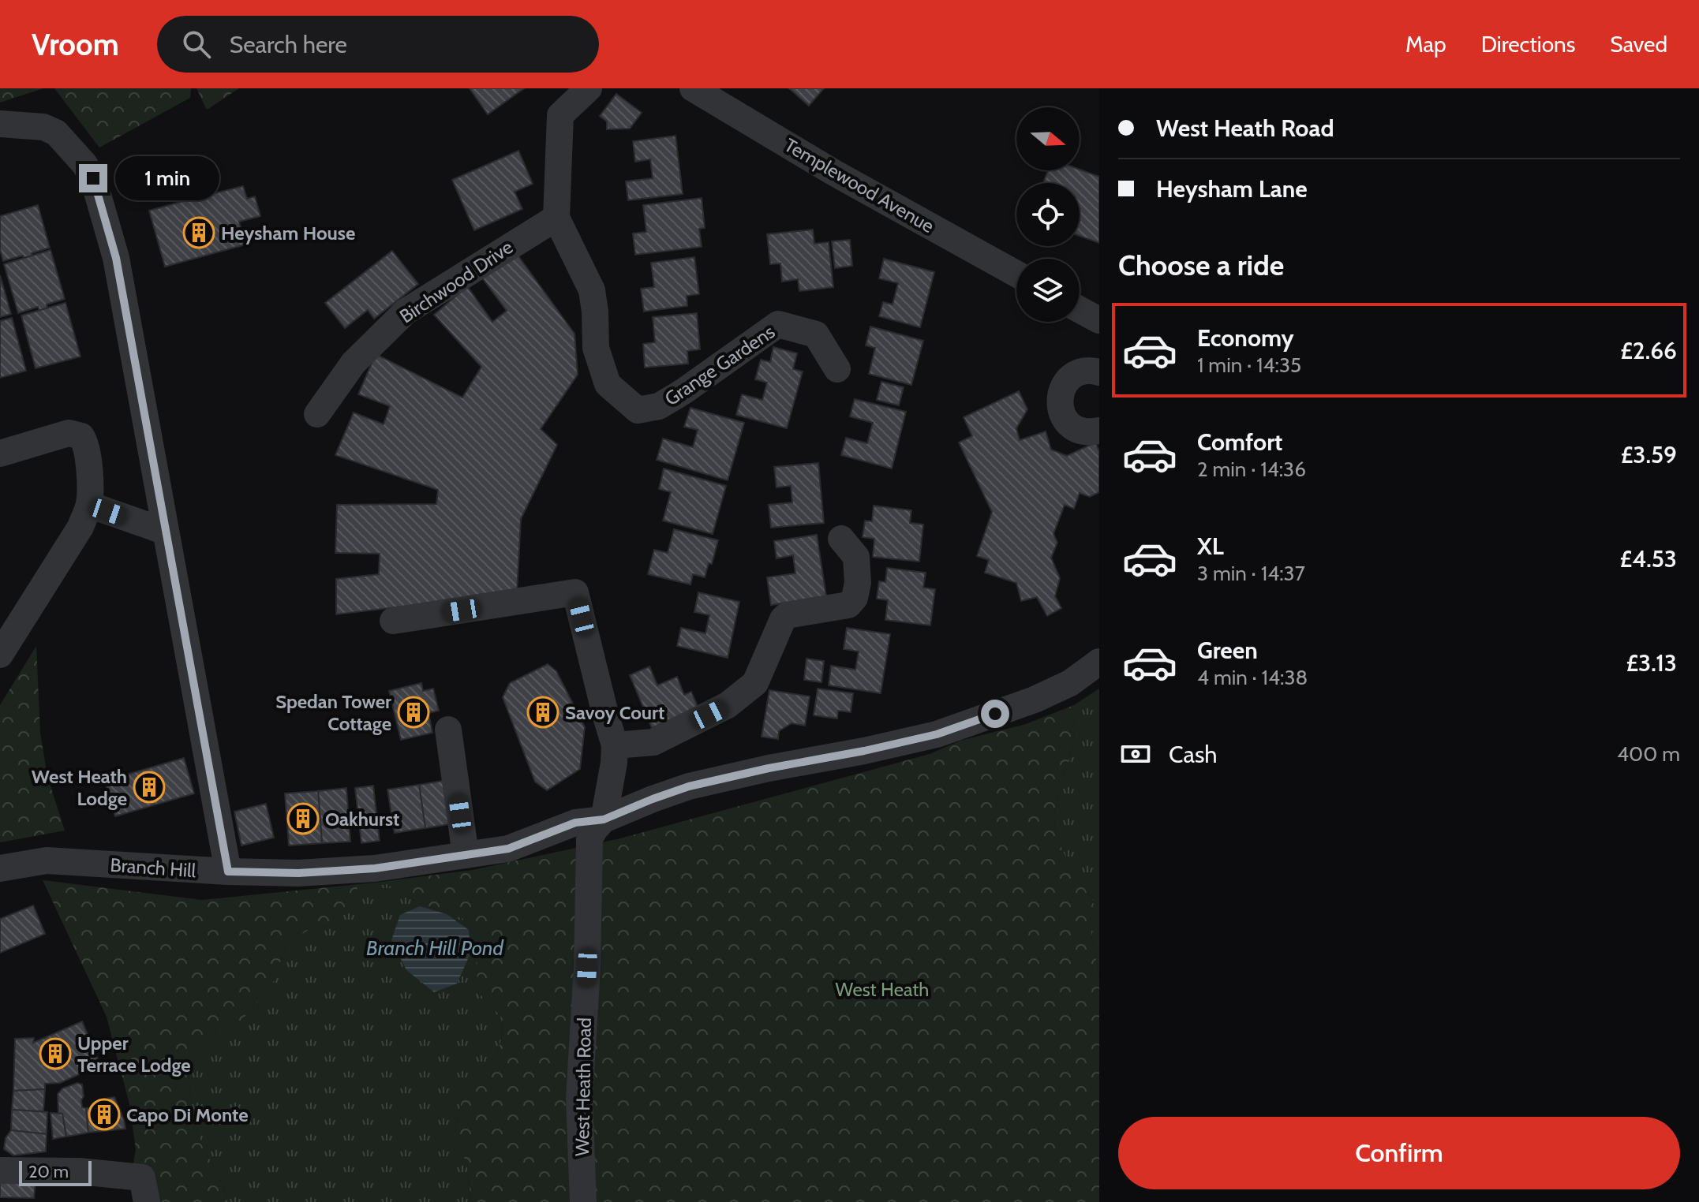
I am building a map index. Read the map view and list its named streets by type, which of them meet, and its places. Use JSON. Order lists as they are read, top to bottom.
{
  "streets": {
    "street": [
      "Templewood Avenue",
      "Birchwood Drive",
      "Grange Gardens",
      "Branch Hill",
      "West Heath Road"
    ]
  },
  "crossings": [
    ["Birchwood Drive", "Grange Gardens"],
    ["Branch Hill", "West Heath Road"]
  ],
  "water": ["Branch Hill Pond"],
  "parks": ["West Heath"],
  "places": {
    "building": [
      "Heysham House",
      "Spedan Tower Cottage",
      "Savoy Court",
      "West Heath Lodge",
      "Oakhurst",
      "Upper Terrace Lodge",
      "Capo Di Monte"
    ]
  },
  "scale_bar": "20 m",
  "north": "right",
  "page": {
    "header": "Vroom",
    "search": "Search here",
    "nav": ["Map", "Directions", "Saved"],
    "banner": ["West Heath Road", "Heysham Lane"],
    "bubble": "1 min",
    "heading": "Choose a ride",
    "list": [
      {
        "name": "Economy",
        "note": "1 min · 14:35",
        "value": "£2.66"
      },
      {
        "name": "Comfort",
        "note": "2 min · 14:36",
        "value": "£3.59"
      },
      {
        "name": "XL",
        "note": "3 min · 14:37",
        "value": "£4.53"
      },
      {
        "name": "Green",
        "note": "4 min · 14:38",
        "value": "£3.13"
      }
    ],
    "pay": ["Cash", "400 m"],
    "buttons": "Confirm",
    "scale": "20 m"
  }
}
